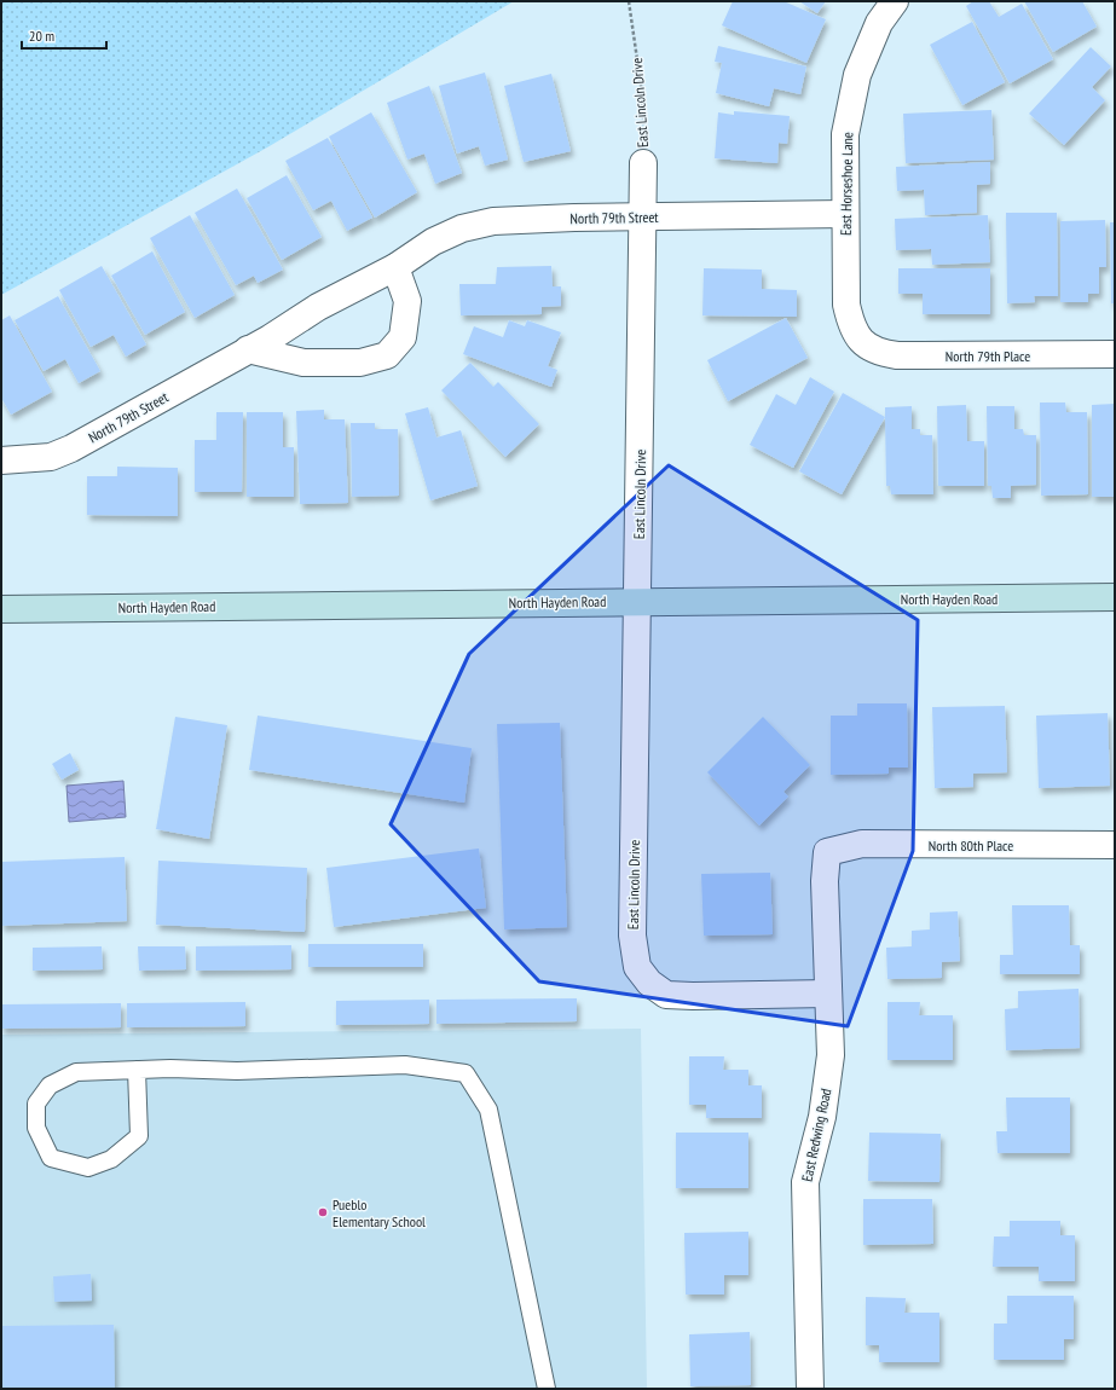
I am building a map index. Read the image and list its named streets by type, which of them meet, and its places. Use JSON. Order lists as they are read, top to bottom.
{
  "streets": {
    "main road": ["North Hayden Road"],
    "street": [
      "East Lincoln Drive",
      "East Horseshoe Lane",
      "North 79th Street",
      "North 79th Place",
      "North 80th Place",
      "East Redwing Road"
    ]
  },
  "crossings": [
    ["East Lincoln Drive", "North 79th Street"],
    ["East Lincoln Drive", "North Hayden Road"],
    ["East Lincoln Drive", "East Redwing Road"],
    ["East Horseshoe Lane", "North 79th Street"],
    ["East Horseshoe Lane", "North 79th Place"],
    ["North 80th Place", "East Redwing Road"]
  ],
  "places": ["Pueblo Elementary School"],
  "scale_bar": "20 m"
}
